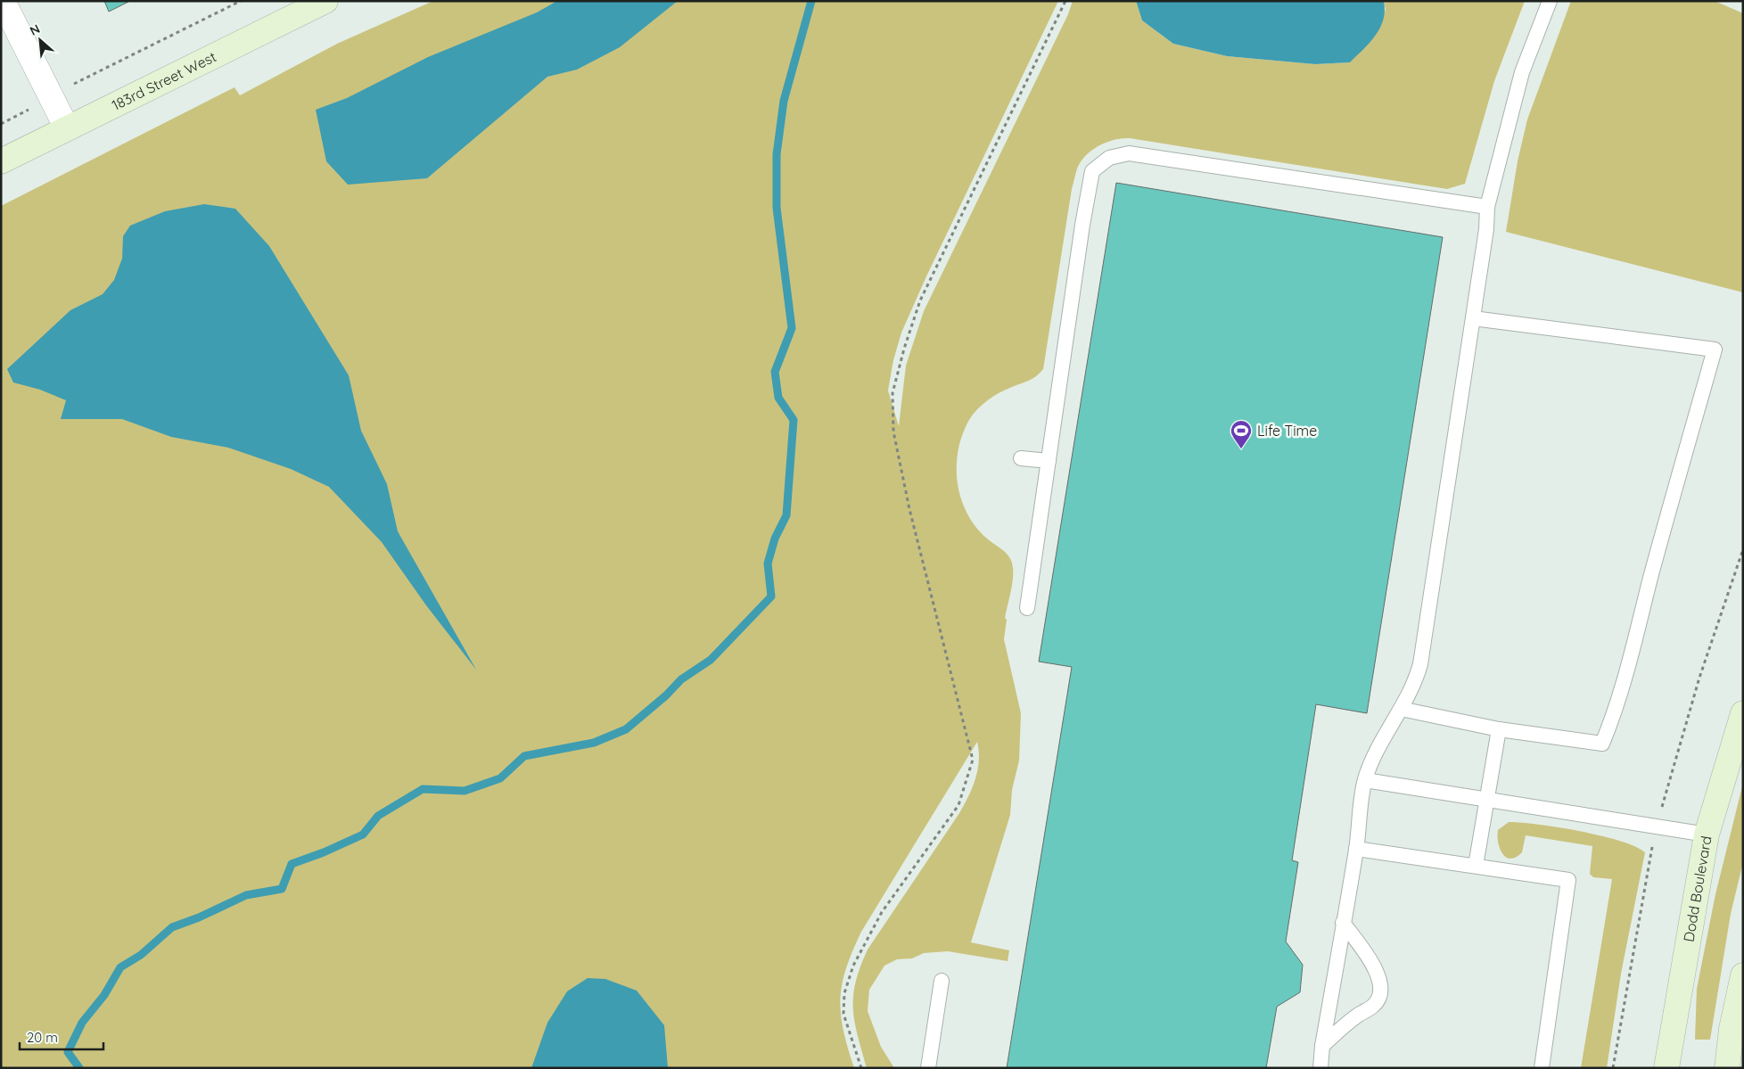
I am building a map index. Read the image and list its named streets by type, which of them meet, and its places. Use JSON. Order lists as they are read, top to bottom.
{
  "streets": {
    "main road": ["183rd Street West", "Dodd Boulevard"]
  },
  "places": {
    "sports": ["Life Time"]
  },
  "scale_bar": "20 m",
  "north": "top left"
}
